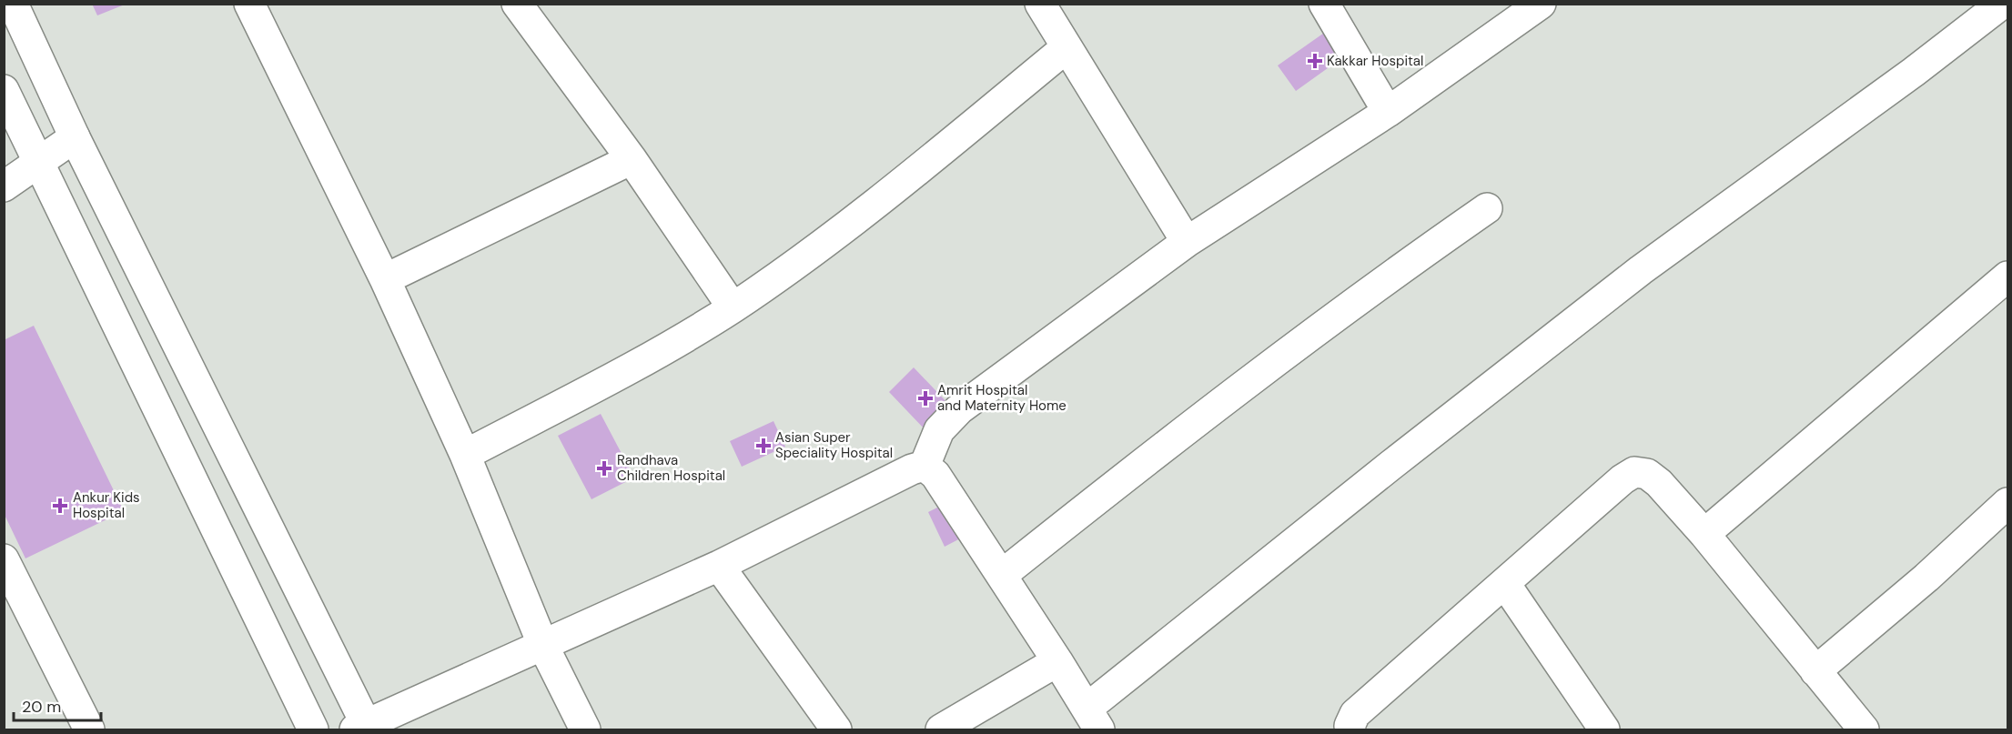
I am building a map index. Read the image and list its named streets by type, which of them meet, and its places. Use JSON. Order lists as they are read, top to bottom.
{
  "places": {
    "health": [
      "Kakkar Hospital",
      "Amrit Hospital and Maternity Home",
      "Asian Super Speciality Hospital",
      "Randhava Children Hospital",
      "Ankur Kids Hospital"
    ]
  },
  "scale_bar": "20 m"
}
